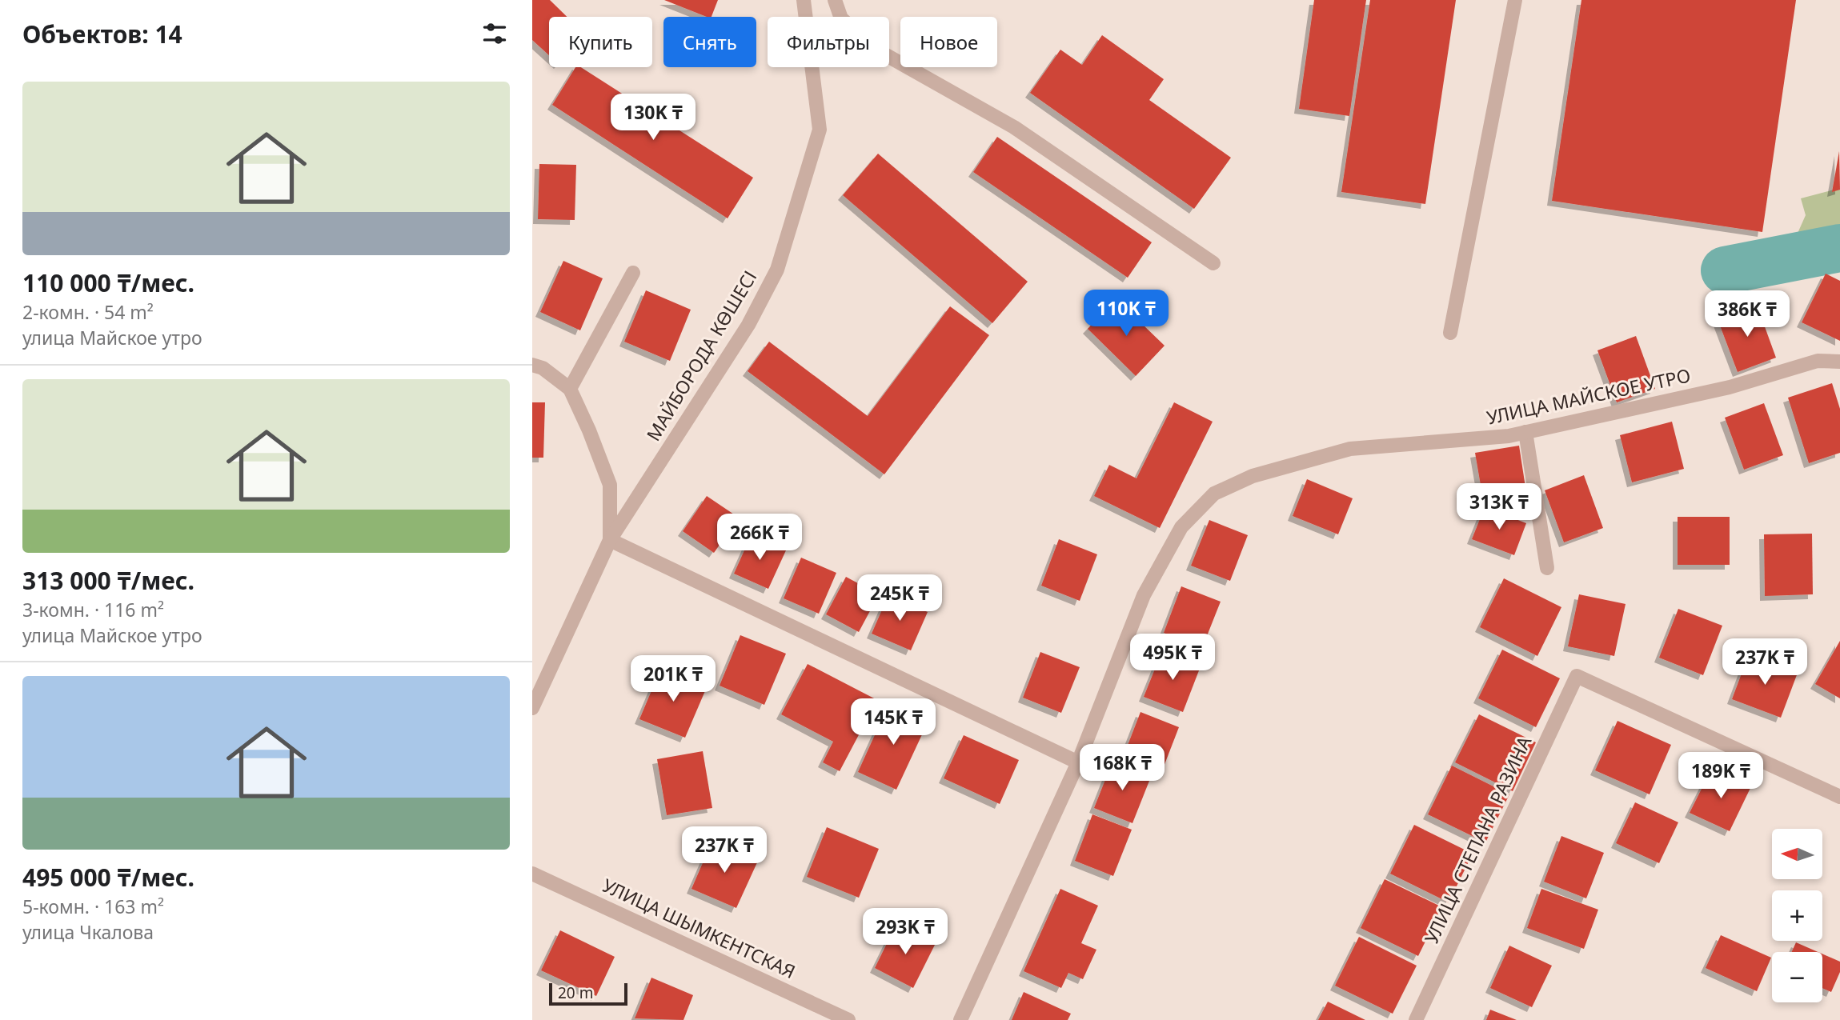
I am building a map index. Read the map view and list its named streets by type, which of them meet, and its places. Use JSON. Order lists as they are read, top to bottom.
{
  "streets": {
    "street": [
      "МАЙБОРОДА КӨШЕСІ",
      "УЛИЦА МАЙСКОЕ УТРО",
      "УЛИЦА СТЕПАНА РАЗИНА",
      "УЛИЦА ШЫМКЕНТСКАЯ"
    ]
  },
  "scale_bar": "20 m",
  "north": "left",
  "page": {
    "heading": "Объектов: 14",
    "chip": [
      "Купить",
      "Снять",
      "Фильтры",
      "Новое"
    ],
    "list": [
      {
        "name": "110 000 ₸/мес.",
        "note": "2-комн. · 54 m² · улица Майское утро"
      },
      {
        "name": "313 000 ₸/мес.",
        "note": "3-комн. · 116 m² · улица Майское утро"
      },
      {
        "name": "495 000 ₸/мес.",
        "note": "5-комн. · 163 m² · улица Чкалова"
      }
    ],
    "price": [
      "130K ₸",
      "110K ₸",
      "386K ₸",
      "313K ₸",
      "266K ₸",
      "245K ₸",
      "495K ₸",
      "237K ₸",
      "201K ₸",
      "145K ₸",
      "168K ₸",
      "189K ₸",
      "237K ₸",
      "293K ₸"
    ],
    "map_buttons": ["+", "−"],
    "scale": "20 m"
  }
}
